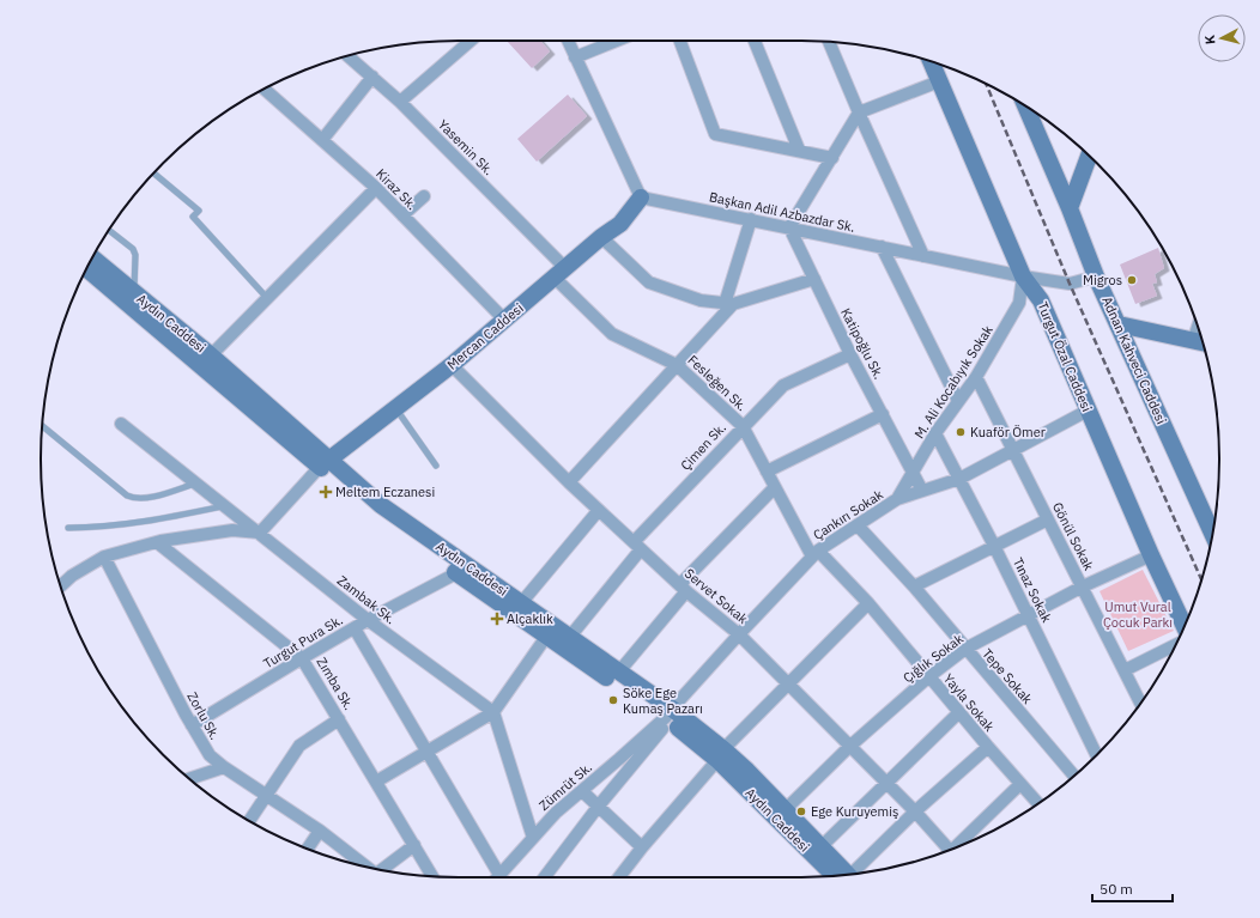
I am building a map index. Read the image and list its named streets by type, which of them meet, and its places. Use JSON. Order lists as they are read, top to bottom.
{
  "streets": {
    "main road": [
      "Aydın Caddesi",
      "Mercan Caddesi",
      "Turgut Özal Caddesi",
      "Adnan Kahveci Caddesi"
    ],
    "street": [
      "Yasemin Sk.",
      "Kiraz Sk.",
      "Başkan Adil Azbazdar Sk.",
      "Katipoğlu Sk.",
      "M. Ali Kocabıyık Sokak",
      "Fesleğen Sk.",
      "Çimen Sk.",
      "Çankırı Sokak",
      "Gönül Sokak",
      "Tınaz Sokak",
      "Servet Sokak",
      "Zambak Sk.",
      "Turgut Pura Sk.",
      "Çığlık Sokak",
      "Tepe Sokak",
      "Zımba Sk.",
      "Yayla Sokak",
      "Zorlu Sk.",
      "Zümrüt Sk."
    ]
  },
  "crossings": [
    ["Yasemin Sk.", "Mercan Caddesi"],
    ["Yasemin Sk.", "Fesleğen Sk."],
    ["Kiraz Sk.", "Mercan Caddesi"],
    ["Başkan Adil Azbazdar Sk.", "Mercan Caddesi"],
    ["Başkan Adil Azbazdar Sk.", "Katipoğlu Sk."],
    ["Başkan Adil Azbazdar Sk.", "Turgut Özal Caddesi"],
    ["Başkan Adil Azbazdar Sk.", "Adnan Kahveci Caddesi"],
    ["Başkan Adil Azbazdar Sk.", "M. Ali Kocabıyık Sokak"],
    ["Aydın Caddesi", "Mercan Caddesi"],
    ["Aydın Caddesi", "Çimen Sk."],
    ["Aydın Caddesi", "Çankırı Sokak"],
    ["Aydın Caddesi", "Turgut Pura Sk."],
    ["Aydın Caddesi", "Çığlık Sokak"],
    ["Aydın Caddesi", "Zümrüt Sk."],
    ["Mercan Caddesi", "Fesleğen Sk."],
    ["Mercan Caddesi", "Servet Sokak"],
    ["Katipoğlu Sk.", "M. Ali Kocabıyık Sokak"],
    ["Katipoğlu Sk.", "Çimen Sk."],
    ["Katipoğlu Sk.", "Çankırı Sokak"],
    ["Turgut Özal Caddesi", "M. Ali Kocabıyık Sokak"],
    ["Turgut Özal Caddesi", "Çankırı Sokak"],
    ["Turgut Özal Caddesi", "Çığlık Sokak"],
    ["M. Ali Kocabıyık Sokak", "Çankırı Sokak"],
    ["M. Ali Kocabıyık Sokak", "Gönül Sokak"],
    ["M. Ali Kocabıyık Sokak", "Tınaz Sokak"],
    ["Fesleğen Sk.", "Çimen Sk."],
    ["Fesleğen Sk.", "Çankırı Sokak"],
    ["Fesleğen Sk.", "Yayla Sokak"],
    ["Çimen Sk.", "Servet Sokak"],
    ["Çankırı Sokak", "Gönül Sokak"],
    ["Çankırı Sokak", "Tınaz Sokak"],
    ["Çankırı Sokak", "Servet Sokak"],
    ["Çankırı Sokak", "Tepe Sokak"],
    ["Çankırı Sokak", "Yayla Sokak"],
    ["Çankırı Sokak", "Zümrüt Sk."],
    ["Gönül Sokak", "Çığlık Sokak"],
    ["Tınaz Sokak", "Çığlık Sokak"],
    ["Servet Sokak", "Çığlık Sokak"],
    ["Zambak Sk.", "Turgut Pura Sk."],
    ["Turgut Pura Sk.", "Zımba Sk."],
    ["Turgut Pura Sk.", "Zorlu Sk."],
    ["Çığlık Sokak", "Tepe Sokak"],
    ["Çığlık Sokak", "Yayla Sokak"]
  ],
  "parks": ["Umut Vural Çocuk Parkı"],
  "places": {
    "other": [
      "Migros",
      "Kuaför Ömer",
      "Söke Ege Kumaş Pazarı",
      "Ege Kuruyemiş"
    ],
    "health": ["Meltem Eczanesi", "Alçaklık"]
  },
  "scale_bar": "50 m",
  "north": "left"
}
